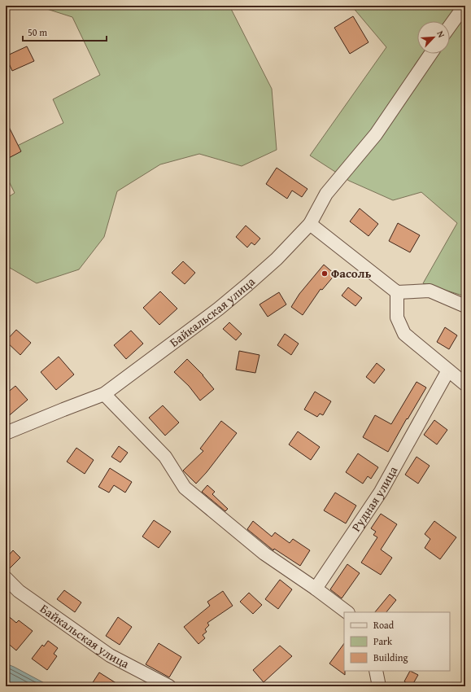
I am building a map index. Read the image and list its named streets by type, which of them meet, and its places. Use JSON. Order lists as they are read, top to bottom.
{
  "streets": {
    "street": ["Байкальская улица", "Рудная улица"]
  },
  "places": ["Фасоль"],
  "legend": ["Road", "Park", "Building"],
  "scale_bar": "50 m",
  "north": "top right"
}
